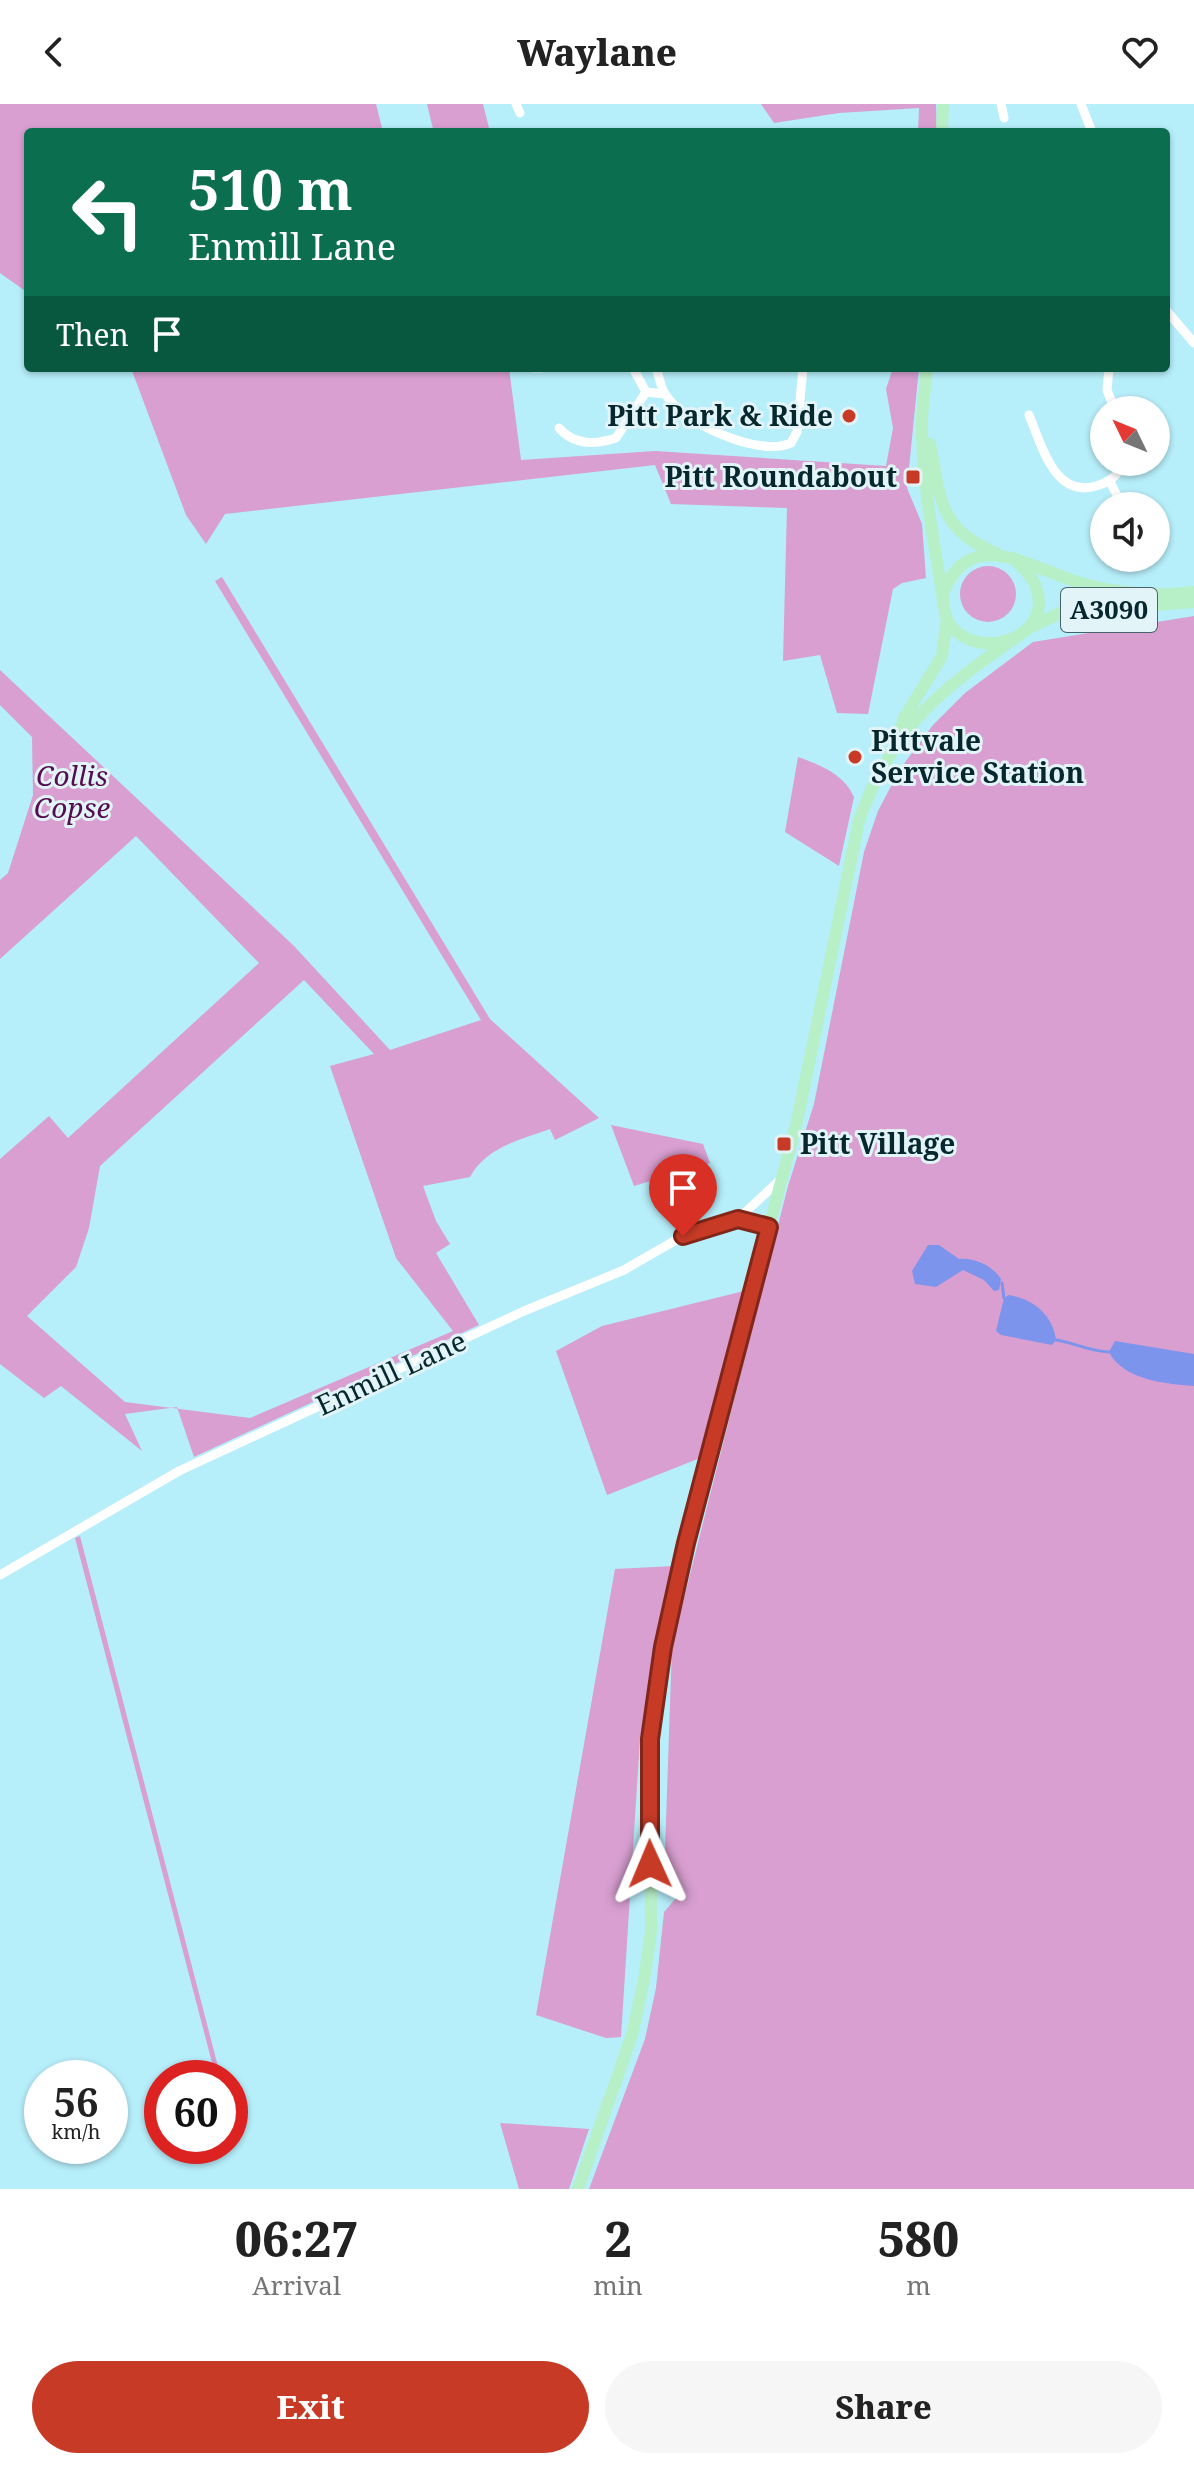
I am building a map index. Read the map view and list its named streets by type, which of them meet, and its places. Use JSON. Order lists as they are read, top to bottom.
{
  "streets": {
    "main road": ["A3090"],
    "street": ["Enmill Lane"]
  },
  "crossings": [
    ["A3090", "Enmill Lane"]
  ],
  "parks": ["Collis Copse"],
  "places": {
    "other": ["Pitt Park & Ride", "Pittvale Service Station"],
    "transit": ["Pitt Roundabout", "Pitt Village"]
  },
  "north": "top left",
  "page": {
    "header": "Waylane",
    "turn": ["510 m", "Enmill Lane"],
    "then": "Then",
    "speed": "56 km/h",
    "limit": "60",
    "eta": [
      "06:27",
      "Arrival",
      "2",
      "min",
      "580",
      "m"
    ],
    "buttons": ["Exit", "Share"]
  }
}
